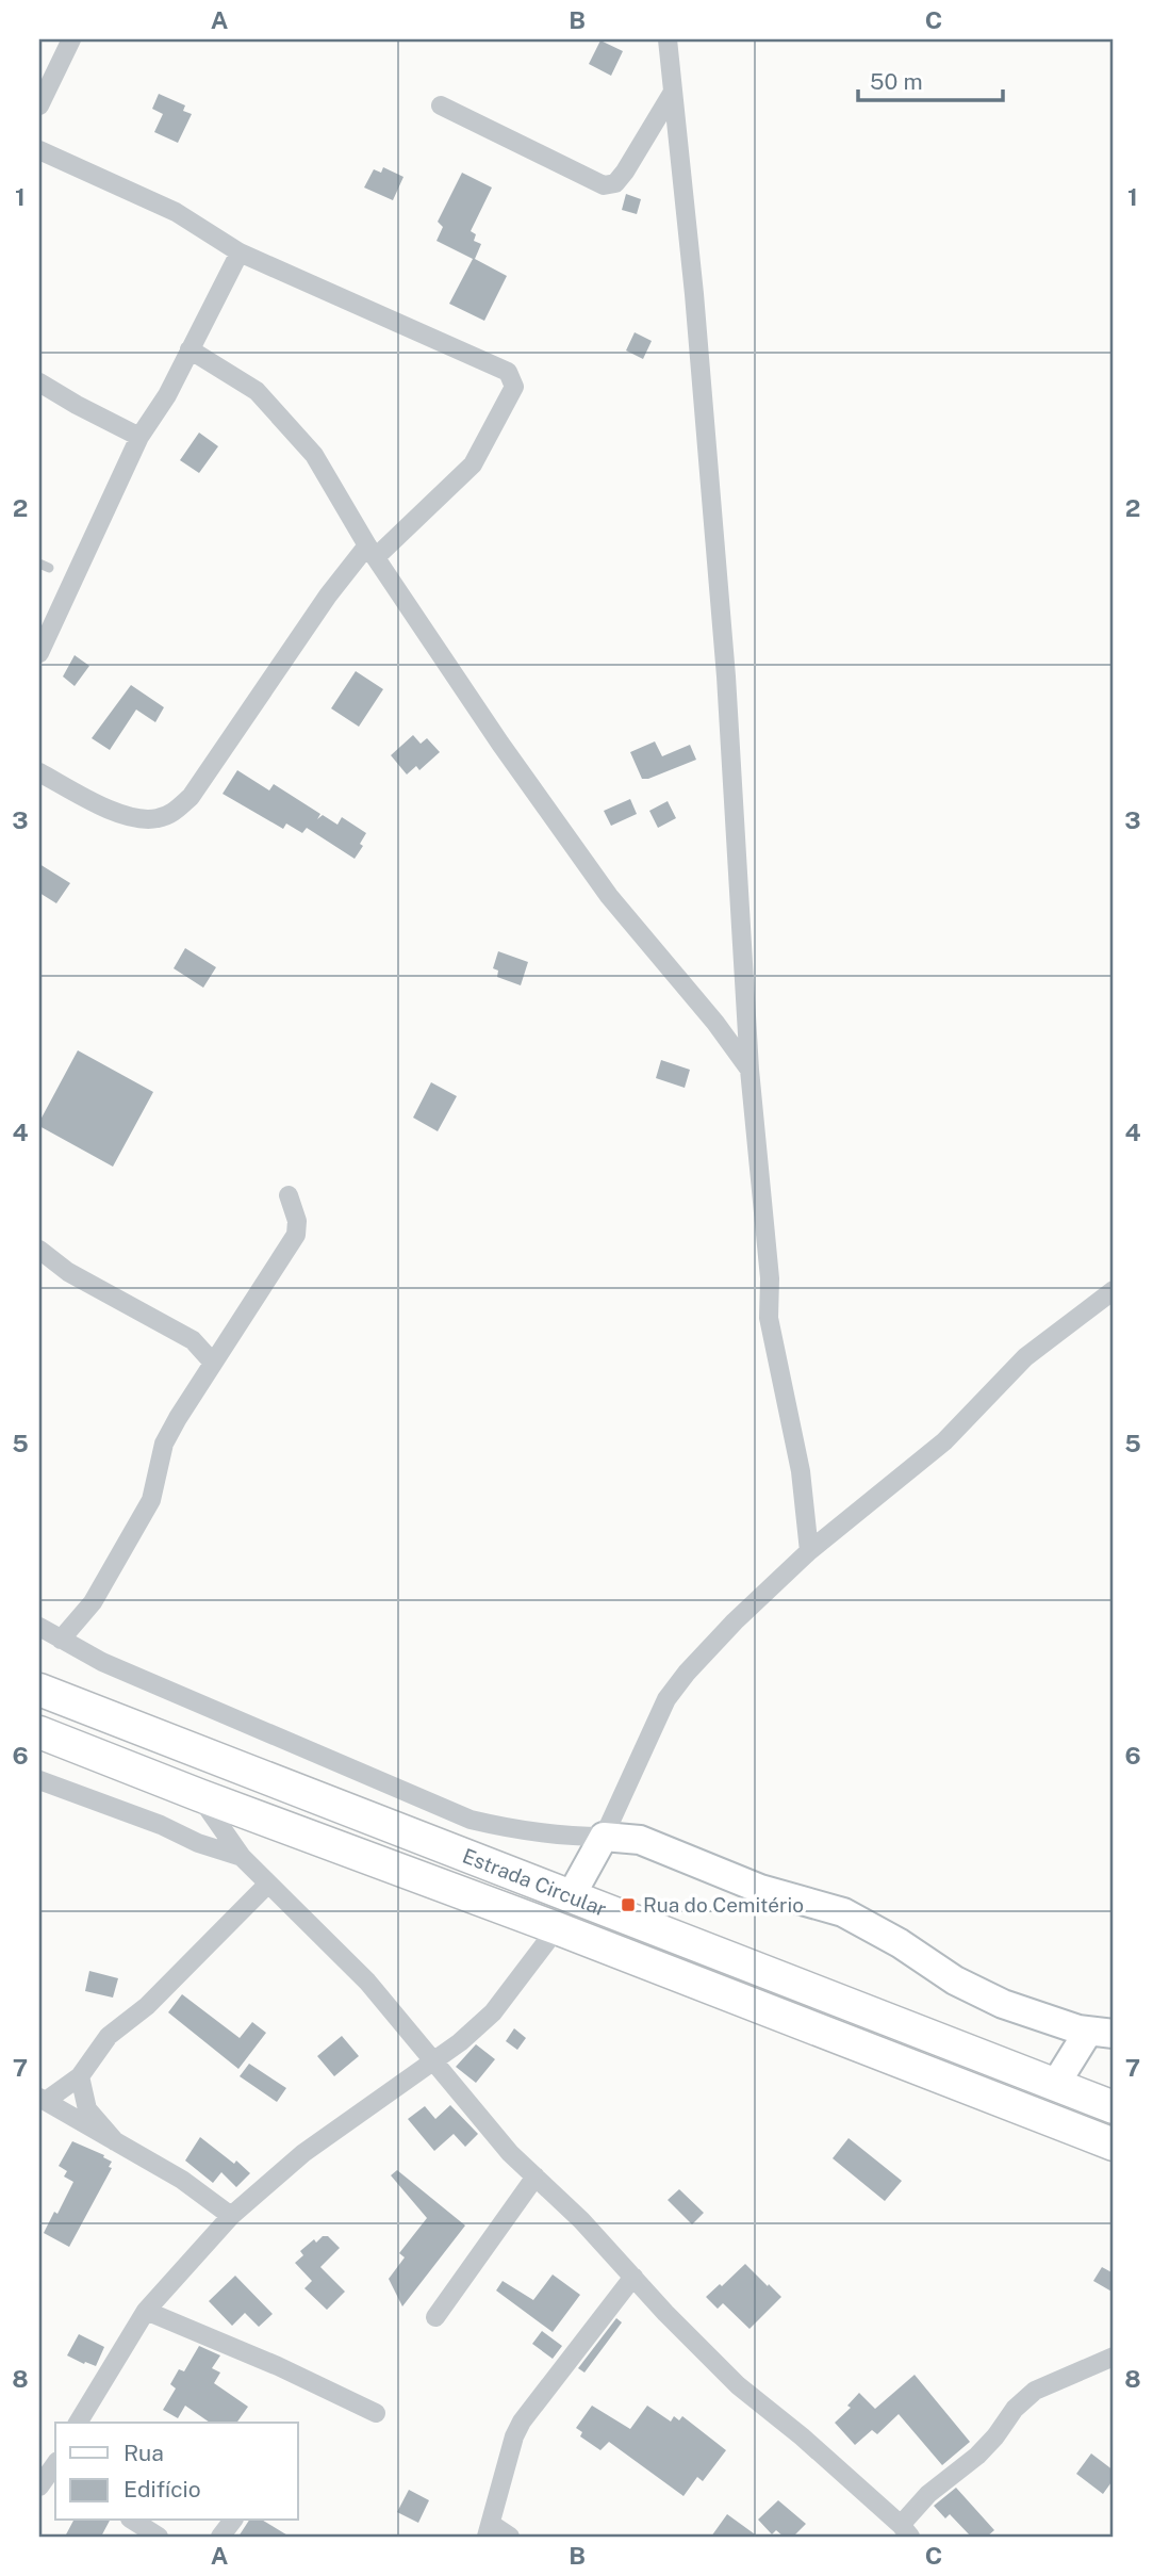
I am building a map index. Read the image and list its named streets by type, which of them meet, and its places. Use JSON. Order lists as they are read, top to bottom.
{
  "streets": {
    "main road": ["Estrada Circular"]
  },
  "places": {
    "transit": ["Rua do Cemitério"]
  },
  "legend": ["Rua", "Edifício"],
  "scale_bar": "50 m",
  "grid": {
    "columns": ["A", "B", "C"],
    "rows": [
      "1",
      "2",
      "3",
      "4",
      "5",
      "6",
      "7",
      "8"
    ]
  }
}
